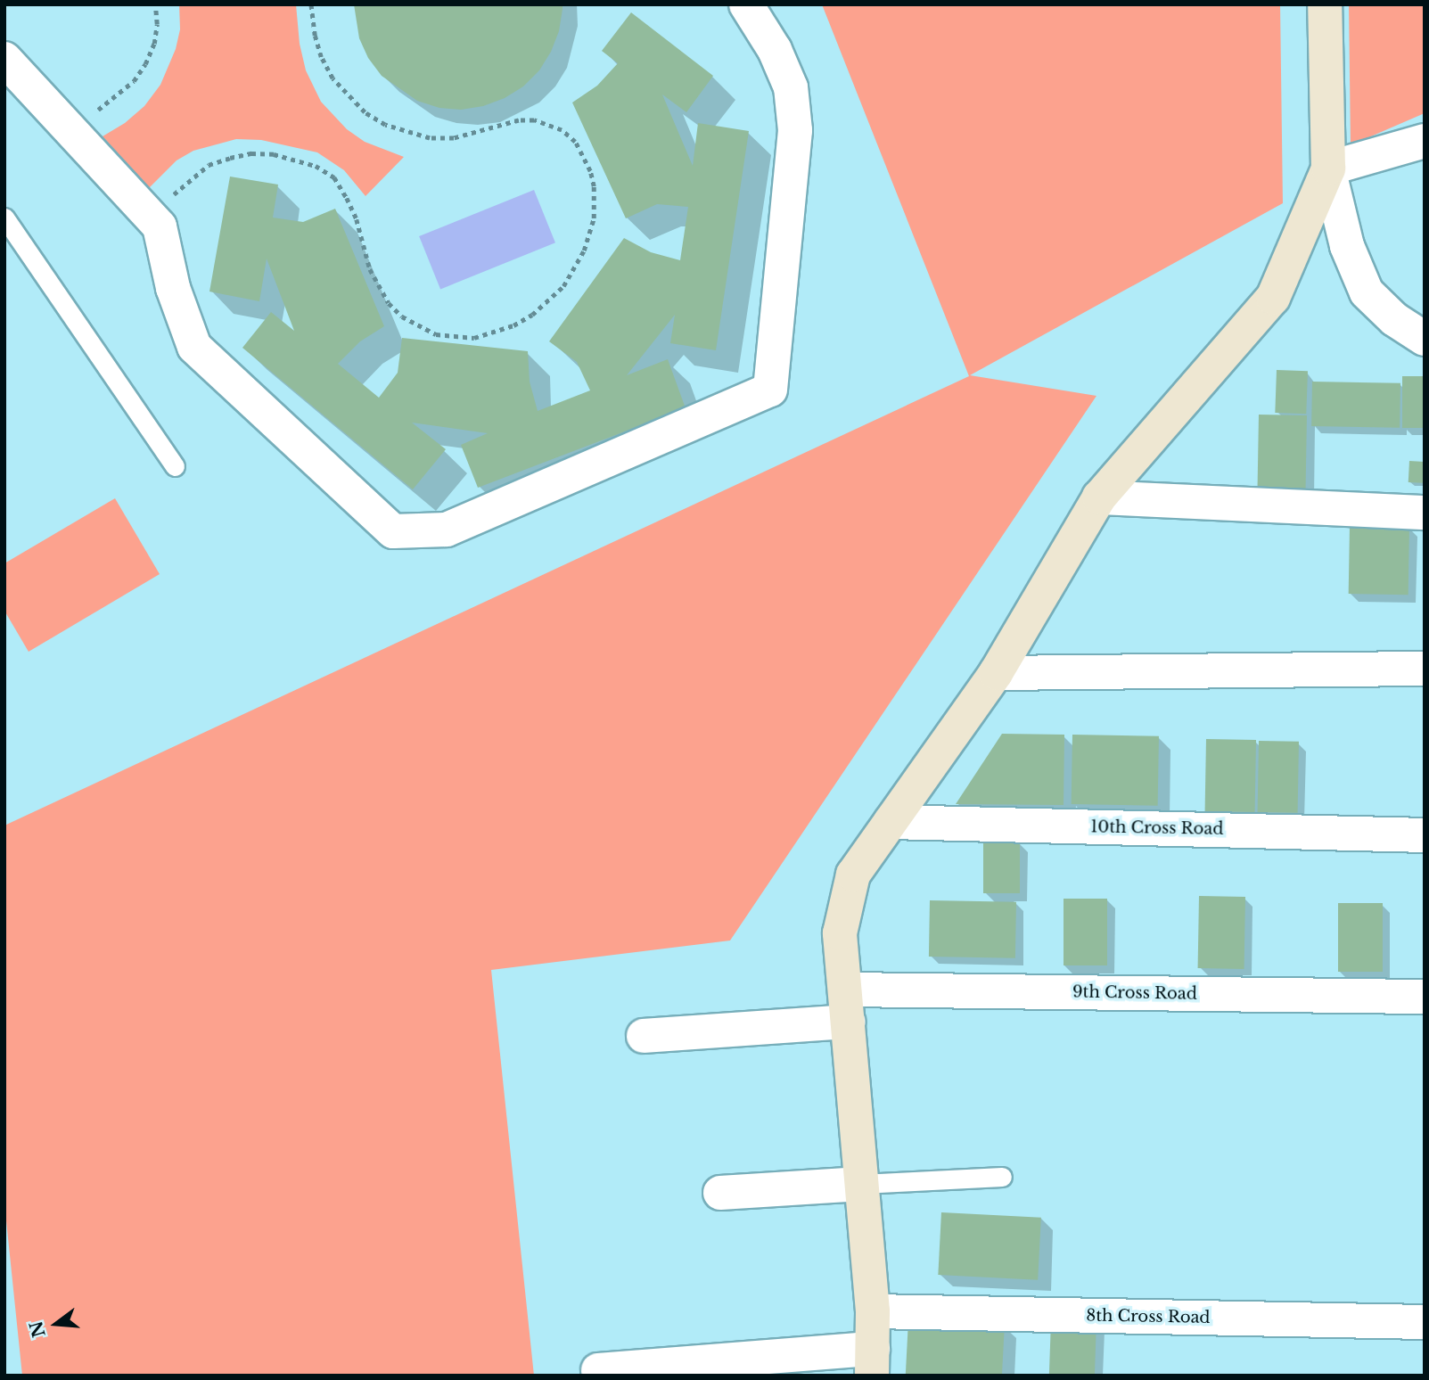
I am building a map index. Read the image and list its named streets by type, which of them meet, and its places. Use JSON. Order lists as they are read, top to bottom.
{
  "streets": {
    "street": ["10th Cross Road", "9th Cross Road", "8th Cross Road"]
  },
  "north": "left"
}
